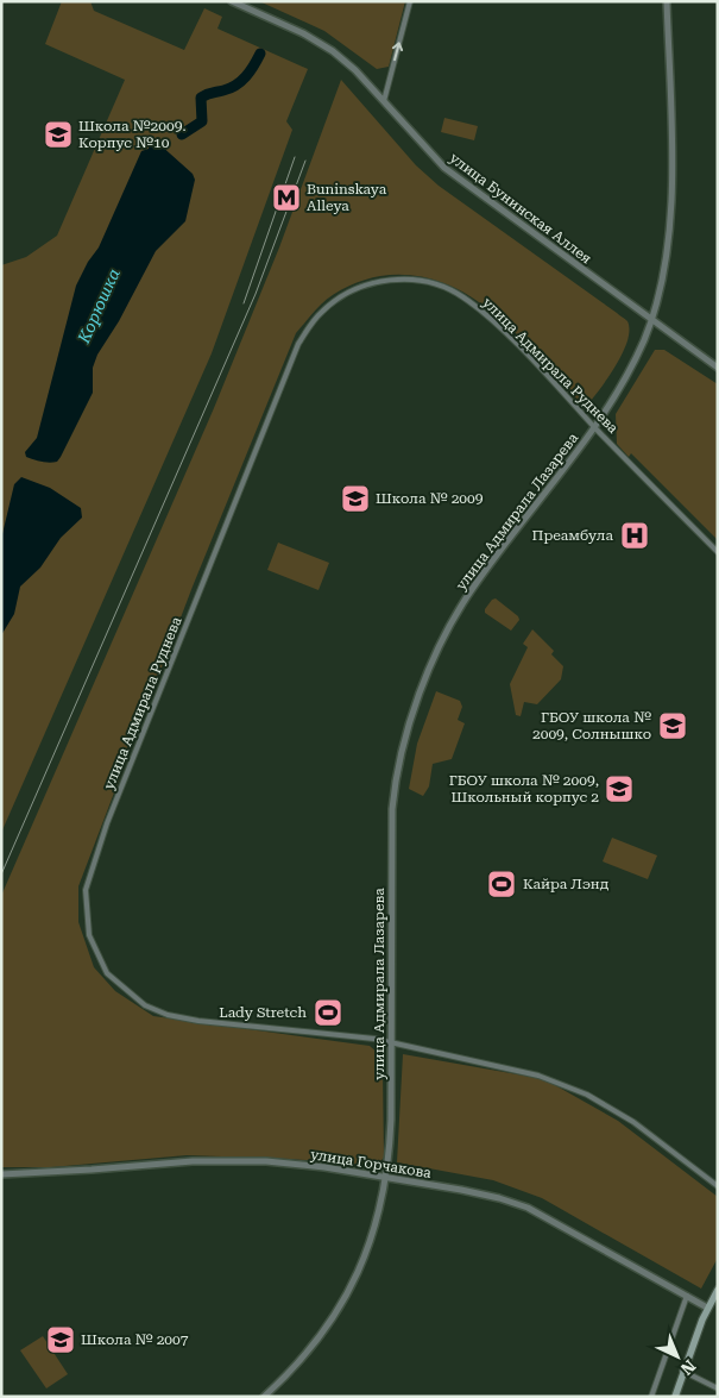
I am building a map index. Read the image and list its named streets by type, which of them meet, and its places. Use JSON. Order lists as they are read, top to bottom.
{
  "streets": {
    "street": [
      "улица Бунинская Аллея",
      "улица Адмирала Руднева",
      "улица Адмирала Лазарева",
      "улица Горчакова"
    ]
  },
  "crossings": [
    ["улица Бунинская Аллея", "улица Адмирала Лазарева"],
    ["улица Адмирала Руднева", "улица Адмирала Лазарева"],
    ["улица Адмирала Лазарева", "улица Горчакова"]
  ],
  "water": ["Корюшка"],
  "places": {
    "school or university": [
      "Школа №2009. Корпус №10",
      "Школа № 2009",
      "ГБОУ школа № 2009, Солнышко",
      "ГБОУ школа № 2009, Школьный корпус 2",
      "Школа № 2007"
    ],
    "metro station": ["Buninskaya Alleya"],
    "hospital": ["Преамбула"],
    "sports": ["Кайра Лэнд", "Lady Stretch"]
  },
  "north": "bottom right"
}
